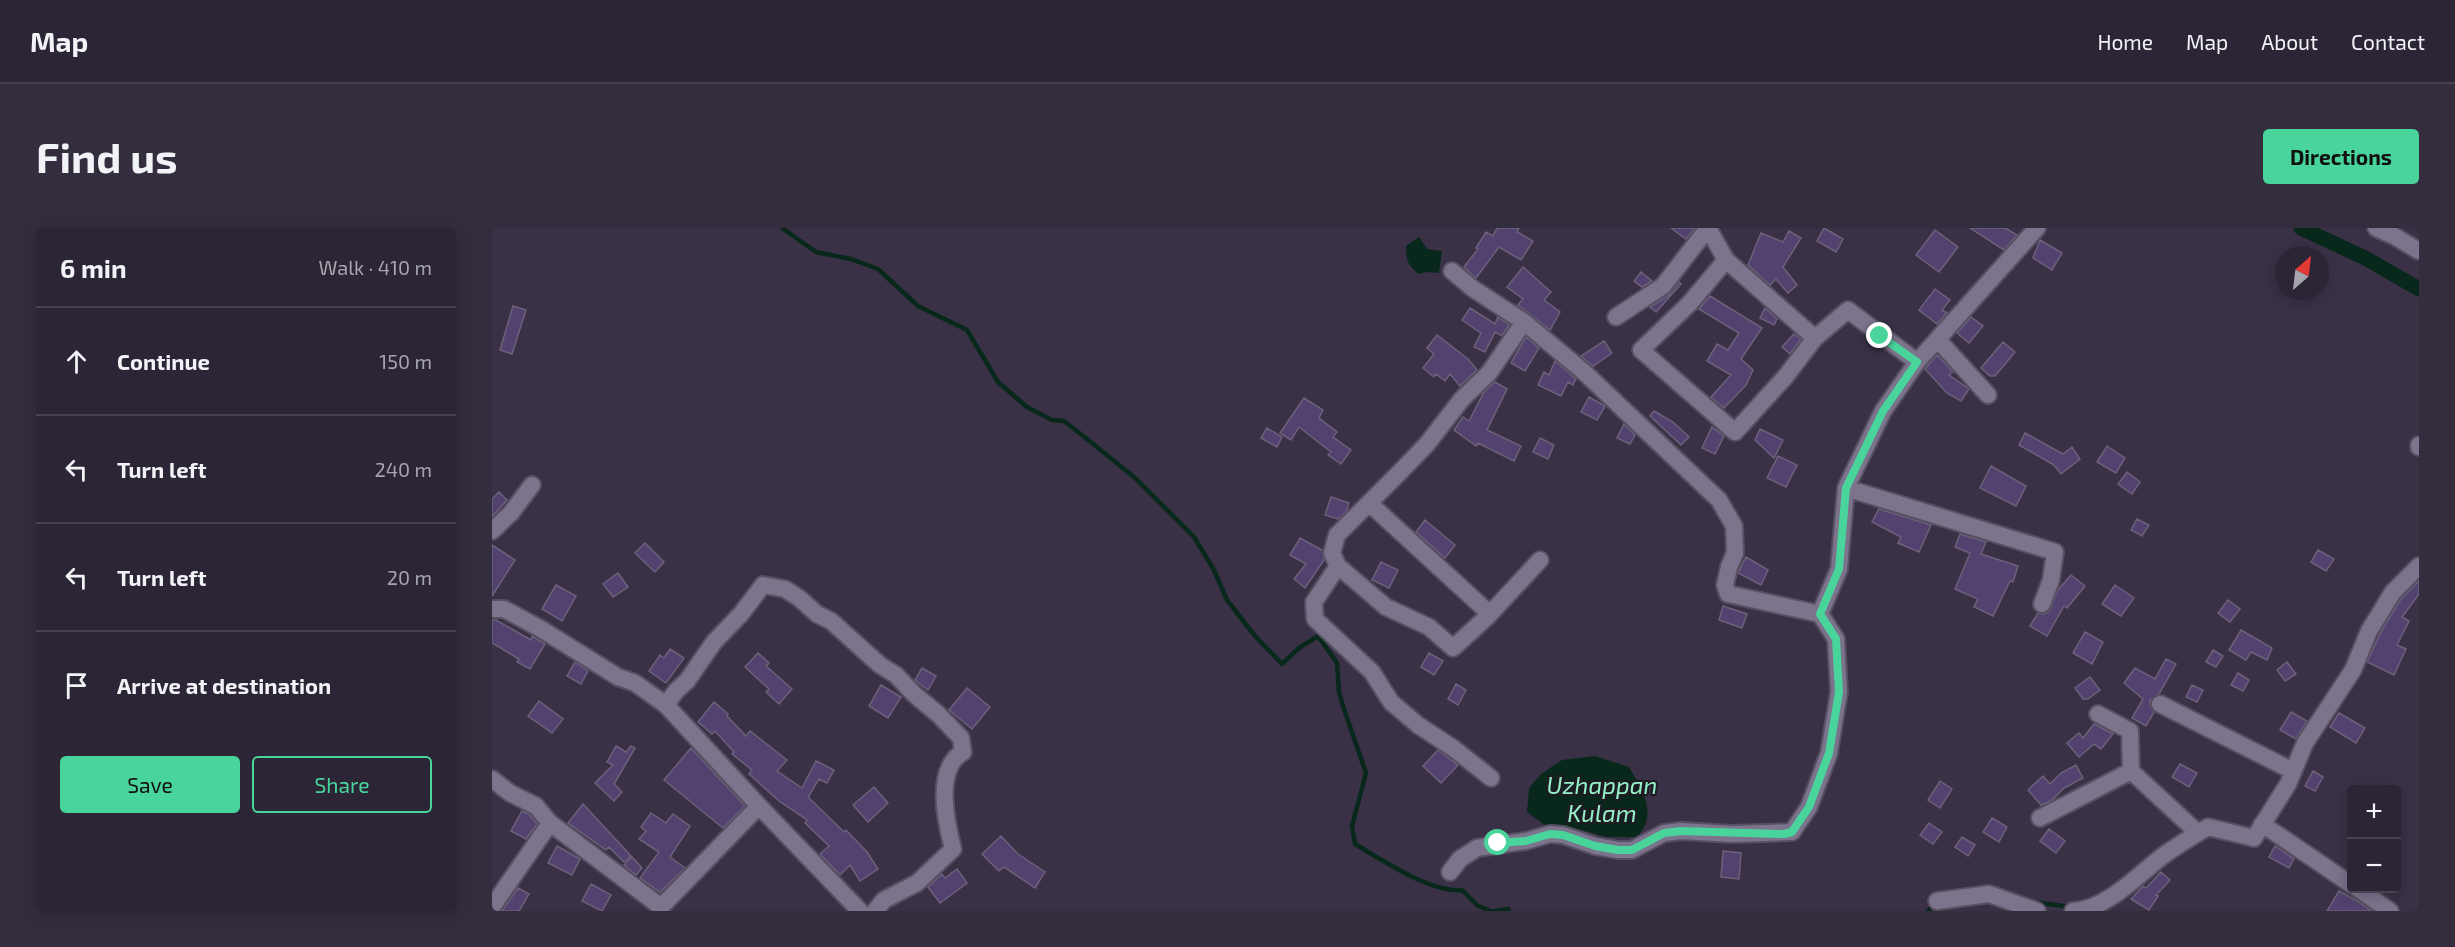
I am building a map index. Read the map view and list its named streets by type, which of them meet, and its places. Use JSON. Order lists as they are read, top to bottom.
{
  "water": ["Uzhappan Kulam"],
  "north": "top right",
  "page": {
    "header": "Map",
    "nav": [
      "Home",
      "Map",
      "About",
      "Contact"
    ],
    "buttons": [
      "Directions",
      ["Save", "Share"]
    ],
    "title": "Find us",
    "heading": ["6 min", "Walk · 410 m"],
    "list": [
      ["Continue", "150 m"],
      ["Turn left", "240 m"],
      ["Turn left", "20 m"],
      "Arrive at destination"
    ],
    "map_buttons": ["+", "−"]
  }
}
